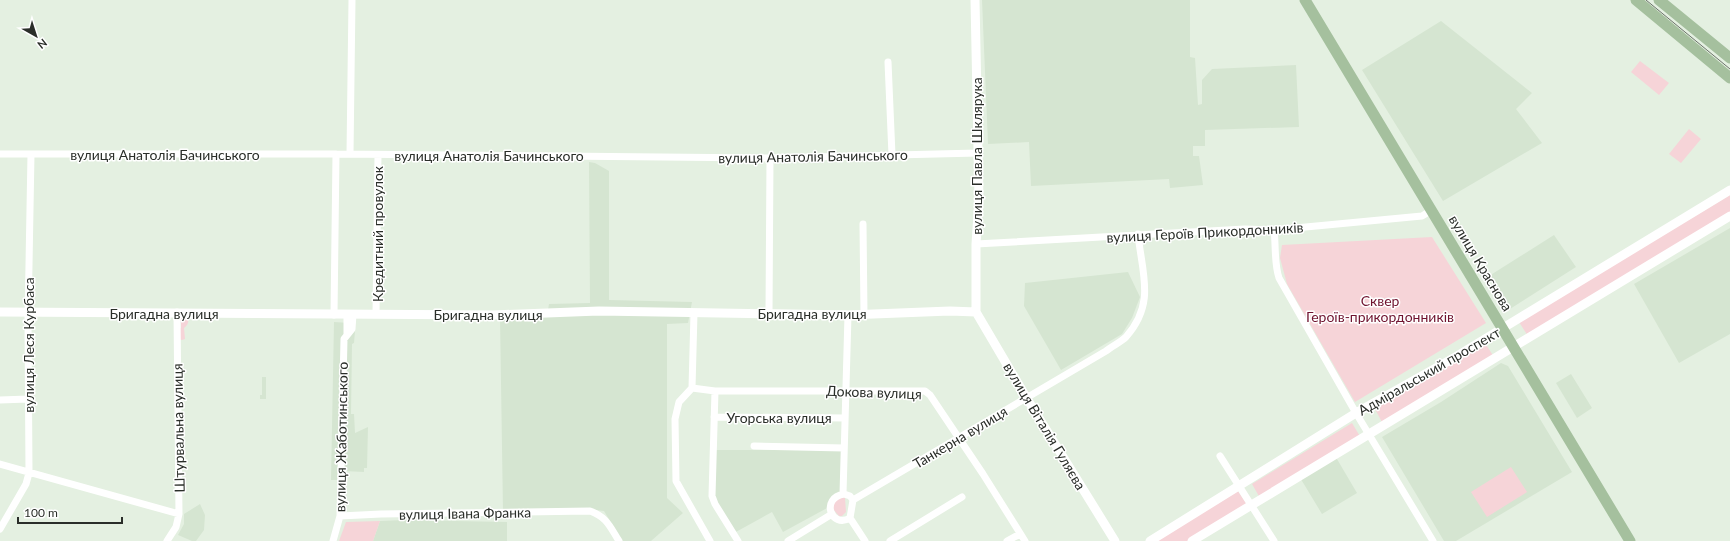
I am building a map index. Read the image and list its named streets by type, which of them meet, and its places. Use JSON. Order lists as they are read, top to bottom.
{
  "streets": {
    "main road": ["вулиця Краснова"],
    "street": [
      "вулиця Анатолія Бачинського",
      "вулиця Павла Шклярука",
      "вулиця Героїв Прикордонників",
      "Кредитний провулок",
      "Бригадна вулиця",
      "вулиця Леся Курбаса",
      "Адміральський проспект",
      "Докова вулиця",
      "Угорська вулиця",
      "вулиця Віталія Гуляєва",
      "Штурвальна вулиця",
      "вулиця Жаботинського",
      "Танкерна вулиця",
      "вулиця Івана Франка"
    ]
  },
  "crossings": [
    ["вулиця Анатолія Бачинського", "вулиця Павла Шклярука"],
    ["вулиця Анатолія Бачинського", "Кредитний провулок"],
    ["вулиця Анатолія Бачинського", "вулиця Леся Курбаса"],
    ["вулиця Павла Шклярука", "вулиця Героїв Прикордонників"],
    ["вулиця Павла Шклярука", "Бригадна вулиця"],
    ["вулиця Павла Шклярука", "вулиця Віталія Гуляєва"],
    ["вулиця Героїв Прикордонників", "вулиця Краснова"],
    ["вулиця Героїв Прикордонників", "Танкерна вулиця"],
    ["Кредитний провулок", "Бригадна вулиця"],
    ["вулиця Краснова", "Адміральський проспект"],
    ["Бригадна вулиця", "вулиця Леся Курбаса"],
    ["Бригадна вулиця", "вулиця Віталія Гуляєва"],
    ["Бригадна вулиця", "Штурвальна вулиця"],
    ["Бригадна вулиця", "вулиця Жаботинського"],
    ["Докова вулиця", "Танкерна вулиця"],
    ["вулиця Віталія Гуляєва", "Танкерна вулиця"],
    ["вулиця Жаботинського", "вулиця Івана Франка"]
  ],
  "parks": ["Сквер Героїв-прикордонників"],
  "scale_bar": "100 m",
  "north": "bottom right"
}
